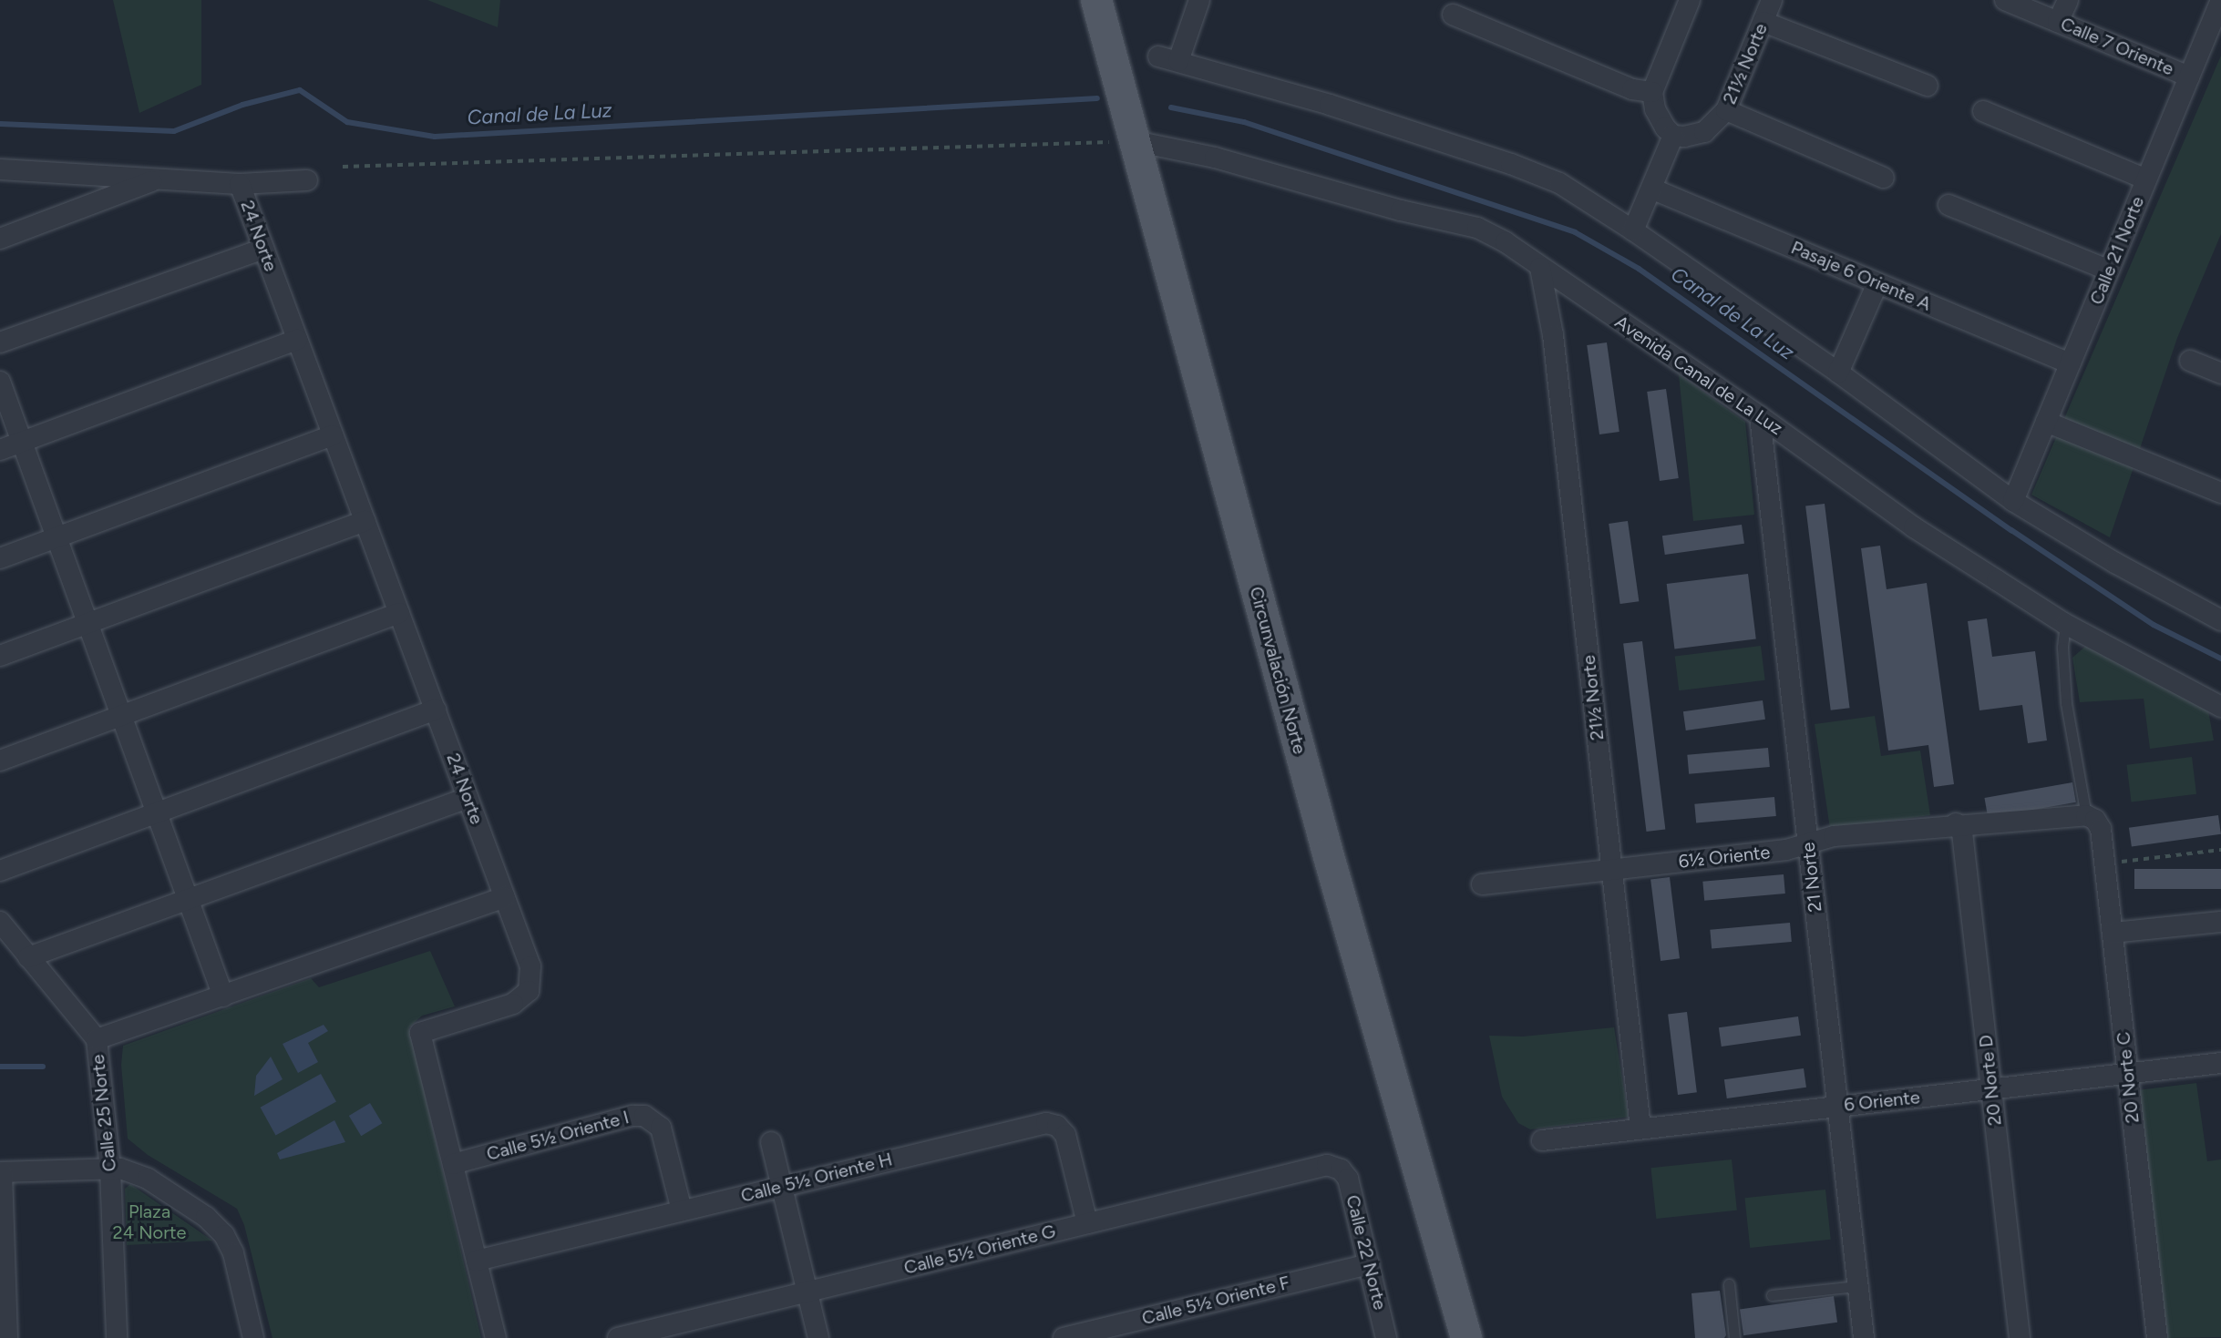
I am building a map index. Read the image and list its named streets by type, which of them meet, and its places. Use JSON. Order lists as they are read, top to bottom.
{
  "streets": {
    "main road": ["Circunvalación Norte"],
    "street": [
      "Calle 7 Oriente",
      "21½ Norte",
      "24 Norte",
      "Calle 21 Norte",
      "Pasaje 6 Oriente A",
      "Avenida Canal de La Luz",
      "6½ Oriente",
      "21 Norte",
      "20 Norte C",
      "20 Norte D",
      "6 Oriente",
      "Calle 25 Norte",
      "Calle 5½ Oriente I",
      "Calle 5½ Oriente H",
      "Calle 5½ Oriente G",
      "Calle 22 Norte",
      "Calle 5½ Oriente F"
    ]
  },
  "crossings": [
    ["Calle 7 Oriente", "Calle 21 Norte"],
    ["21½ Norte", "Avenida Canal de La Luz"],
    ["21½ Norte", "6½ Oriente"],
    ["21½ Norte", "6 Oriente"],
    ["24 Norte", "Calle 5½ Oriente I"],
    ["24 Norte", "Calle 5½ Oriente H"],
    ["Calle 21 Norte", "Pasaje 6 Oriente A"],
    ["Avenida Canal de La Luz", "Circunvalación Norte"],
    ["Avenida Canal de La Luz", "21 Norte"],
    ["6½ Oriente", "21 Norte"],
    ["6½ Oriente", "20 Norte C"],
    ["6½ Oriente", "20 Norte D"],
    ["21 Norte", "6 Oriente"],
    ["20 Norte C", "6 Oriente"],
    ["20 Norte D", "6 Oriente"],
    ["Calle 5½ Oriente I", "Calle 5½ Oriente H"],
    ["Calle 5½ Oriente H", "Calle 5½ Oriente G"],
    ["Calle 5½ Oriente G", "Calle 22 Norte"],
    ["Calle 22 Norte", "Calle 5½ Oriente F"]
  ],
  "water": ["Canal de La Luz"],
  "parks": ["Plaza 24 Norte"]
}
